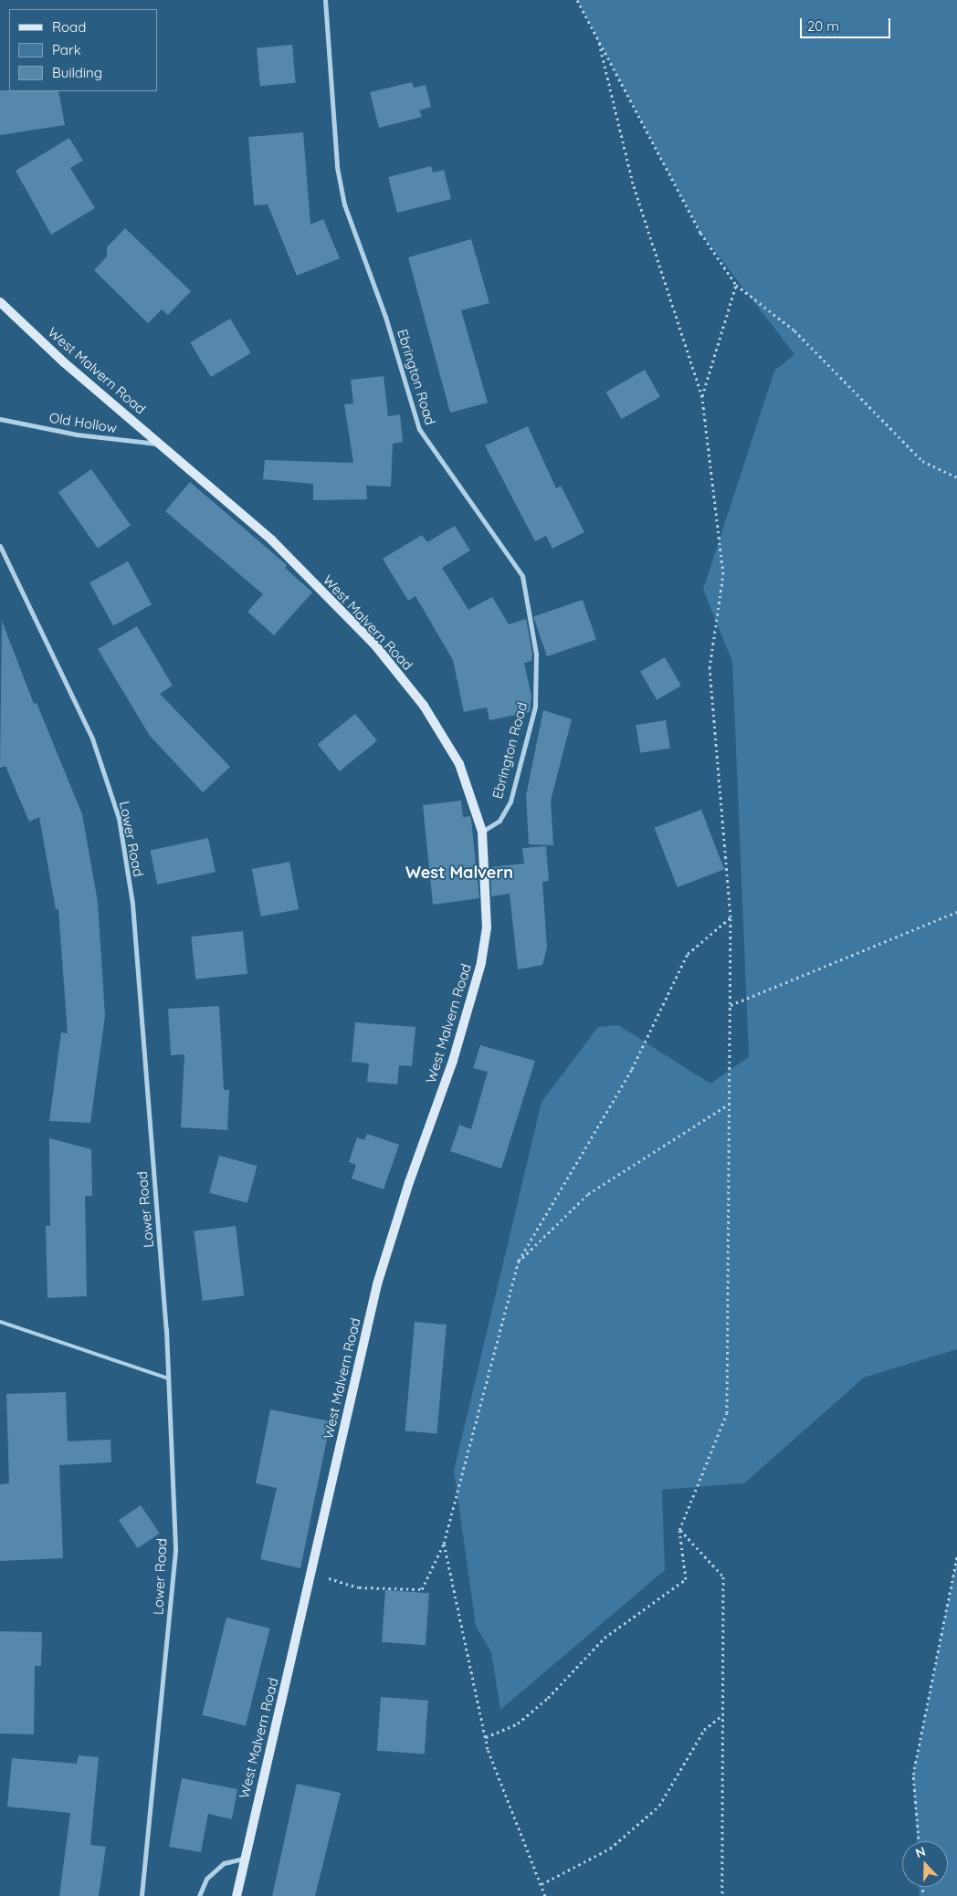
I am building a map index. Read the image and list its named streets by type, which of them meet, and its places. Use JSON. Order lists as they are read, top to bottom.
{
  "streets": {
    "main road": ["West Malvern Road"],
    "street": ["Ebrington Road", "Old Hollow", "Lower Road"]
  },
  "crossings": [
    ["West Malvern Road", "Ebrington Road"],
    ["West Malvern Road", "Old Hollow"]
  ],
  "districts": ["West Malvern"],
  "legend": ["Road", "Park", "Building"],
  "scale_bar": "20 m",
  "north": "top"
}
